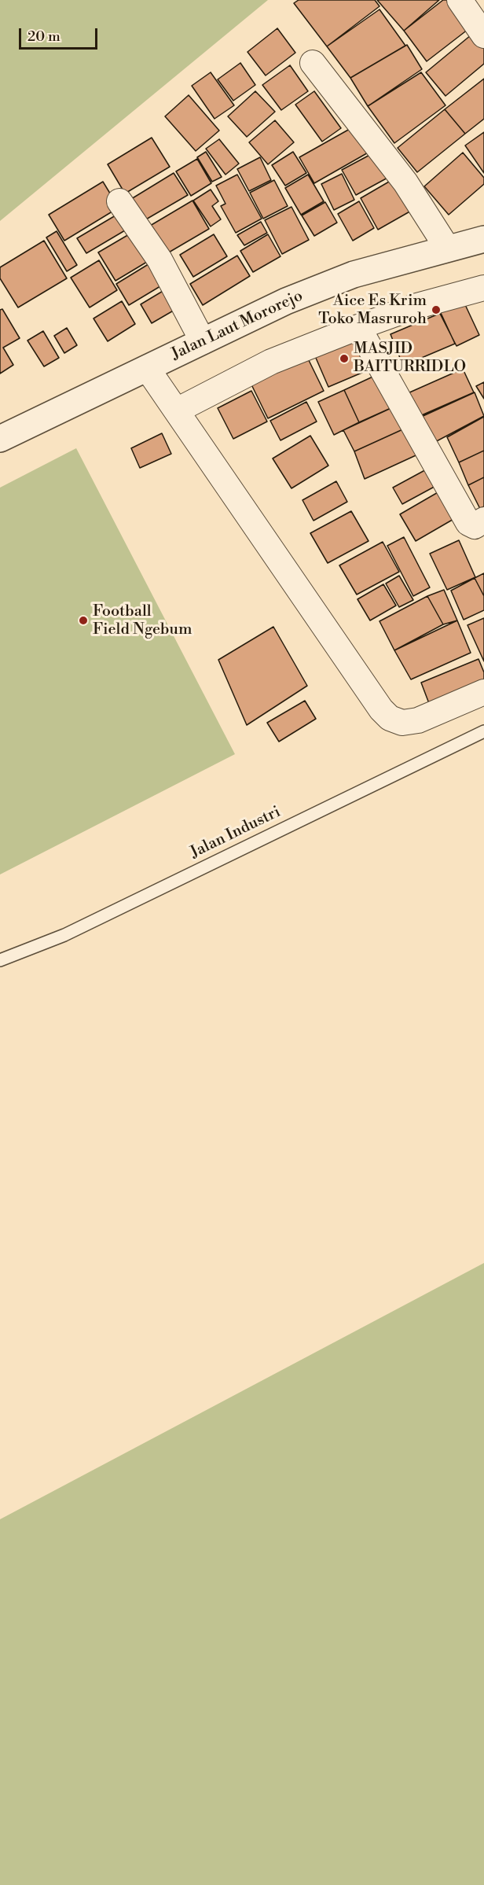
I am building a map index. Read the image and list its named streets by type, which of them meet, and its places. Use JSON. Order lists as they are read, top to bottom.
{
  "streets": {
    "street": ["Jalan Laut Mororejo"],
    "lane": ["Jalan Industri"]
  },
  "places": ["Aice Es Krim Toko Masruroh", "MASJID BAITURRIDLO", "Football Field Ngebum"],
  "scale_bar": "20 m"
}
